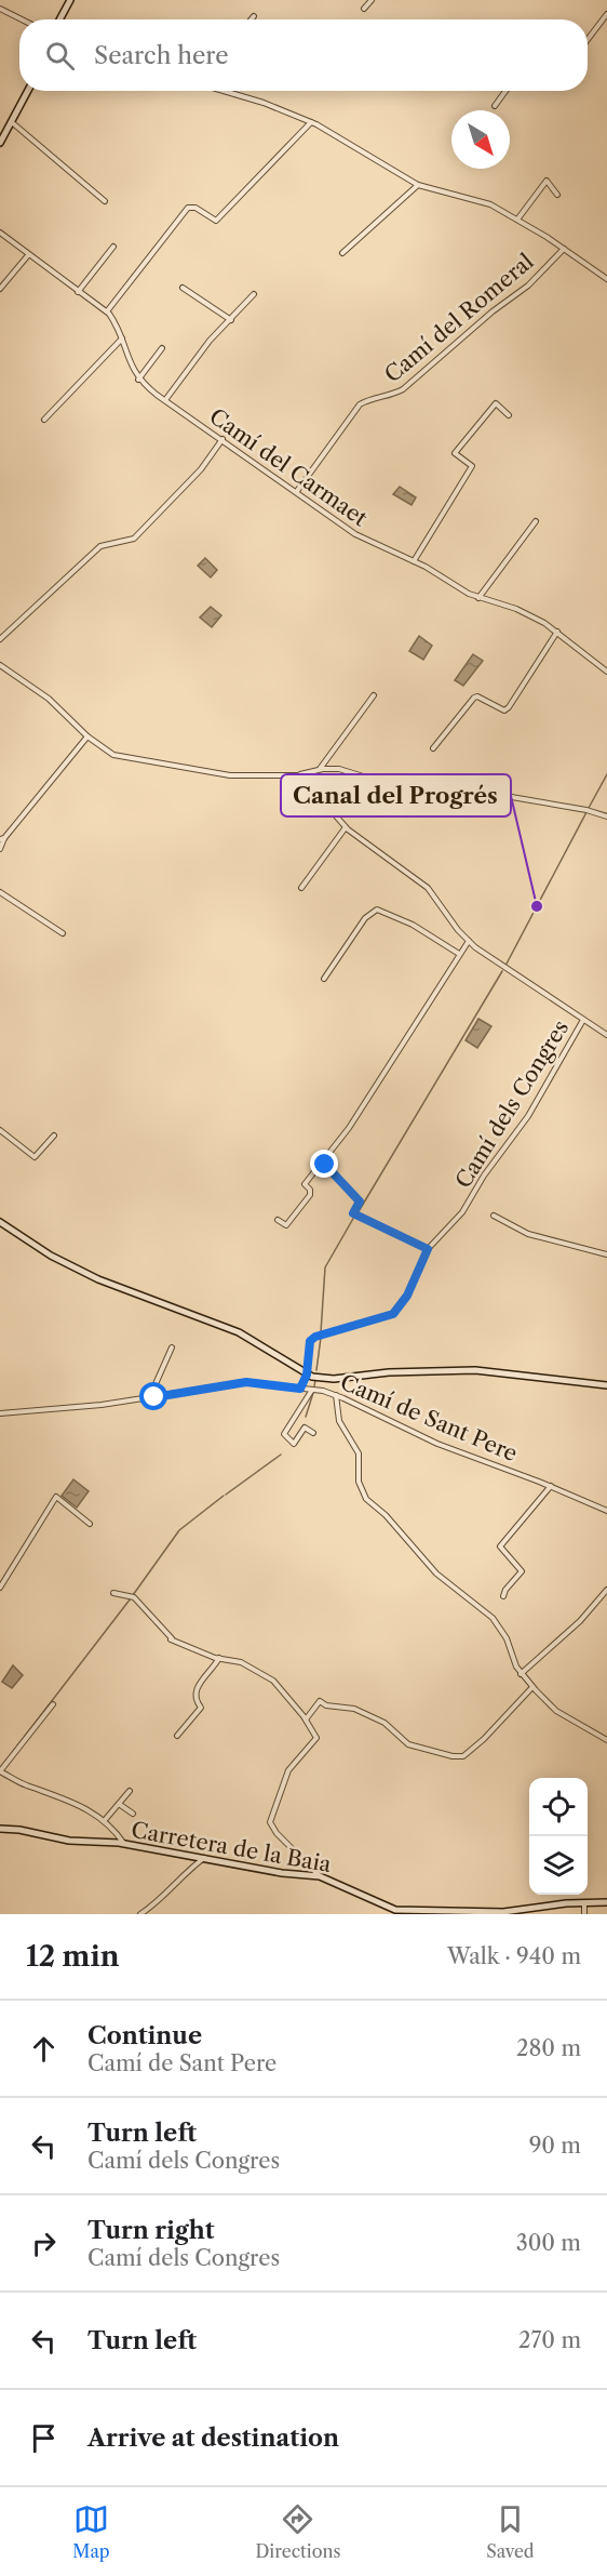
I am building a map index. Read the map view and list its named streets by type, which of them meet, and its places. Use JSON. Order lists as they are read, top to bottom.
{
  "streets": {
    "main road": ["Carretera de la Baia"],
    "street": [
      "Camí del Romeral",
      "Camí del Carmaet",
      "Camí dels Congres",
      "Camí de Sant Pere"
    ]
  },
  "crossings": [
    ["Camí del Romeral", "Camí del Carmaet"],
    ["Camí dels Congres", "Camí de Sant Pere"]
  ],
  "places": ["Canal del Progrés"],
  "north": "bottom right",
  "page": {
    "search": "Search here",
    "heading": ["12 min", "Walk · 940 m"],
    "list": [
      ["Continue", "Camí de Sant Pere", "280 m"],
      ["Turn left", "Camí dels Congres", "90 m"],
      ["Turn right", "Camí dels Congres", "300 m"],
      ["Turn left", "270 m"],
      "Arrive at destination"
    ],
    "nav": ["Map", "Directions", "Saved"]
  }
}
